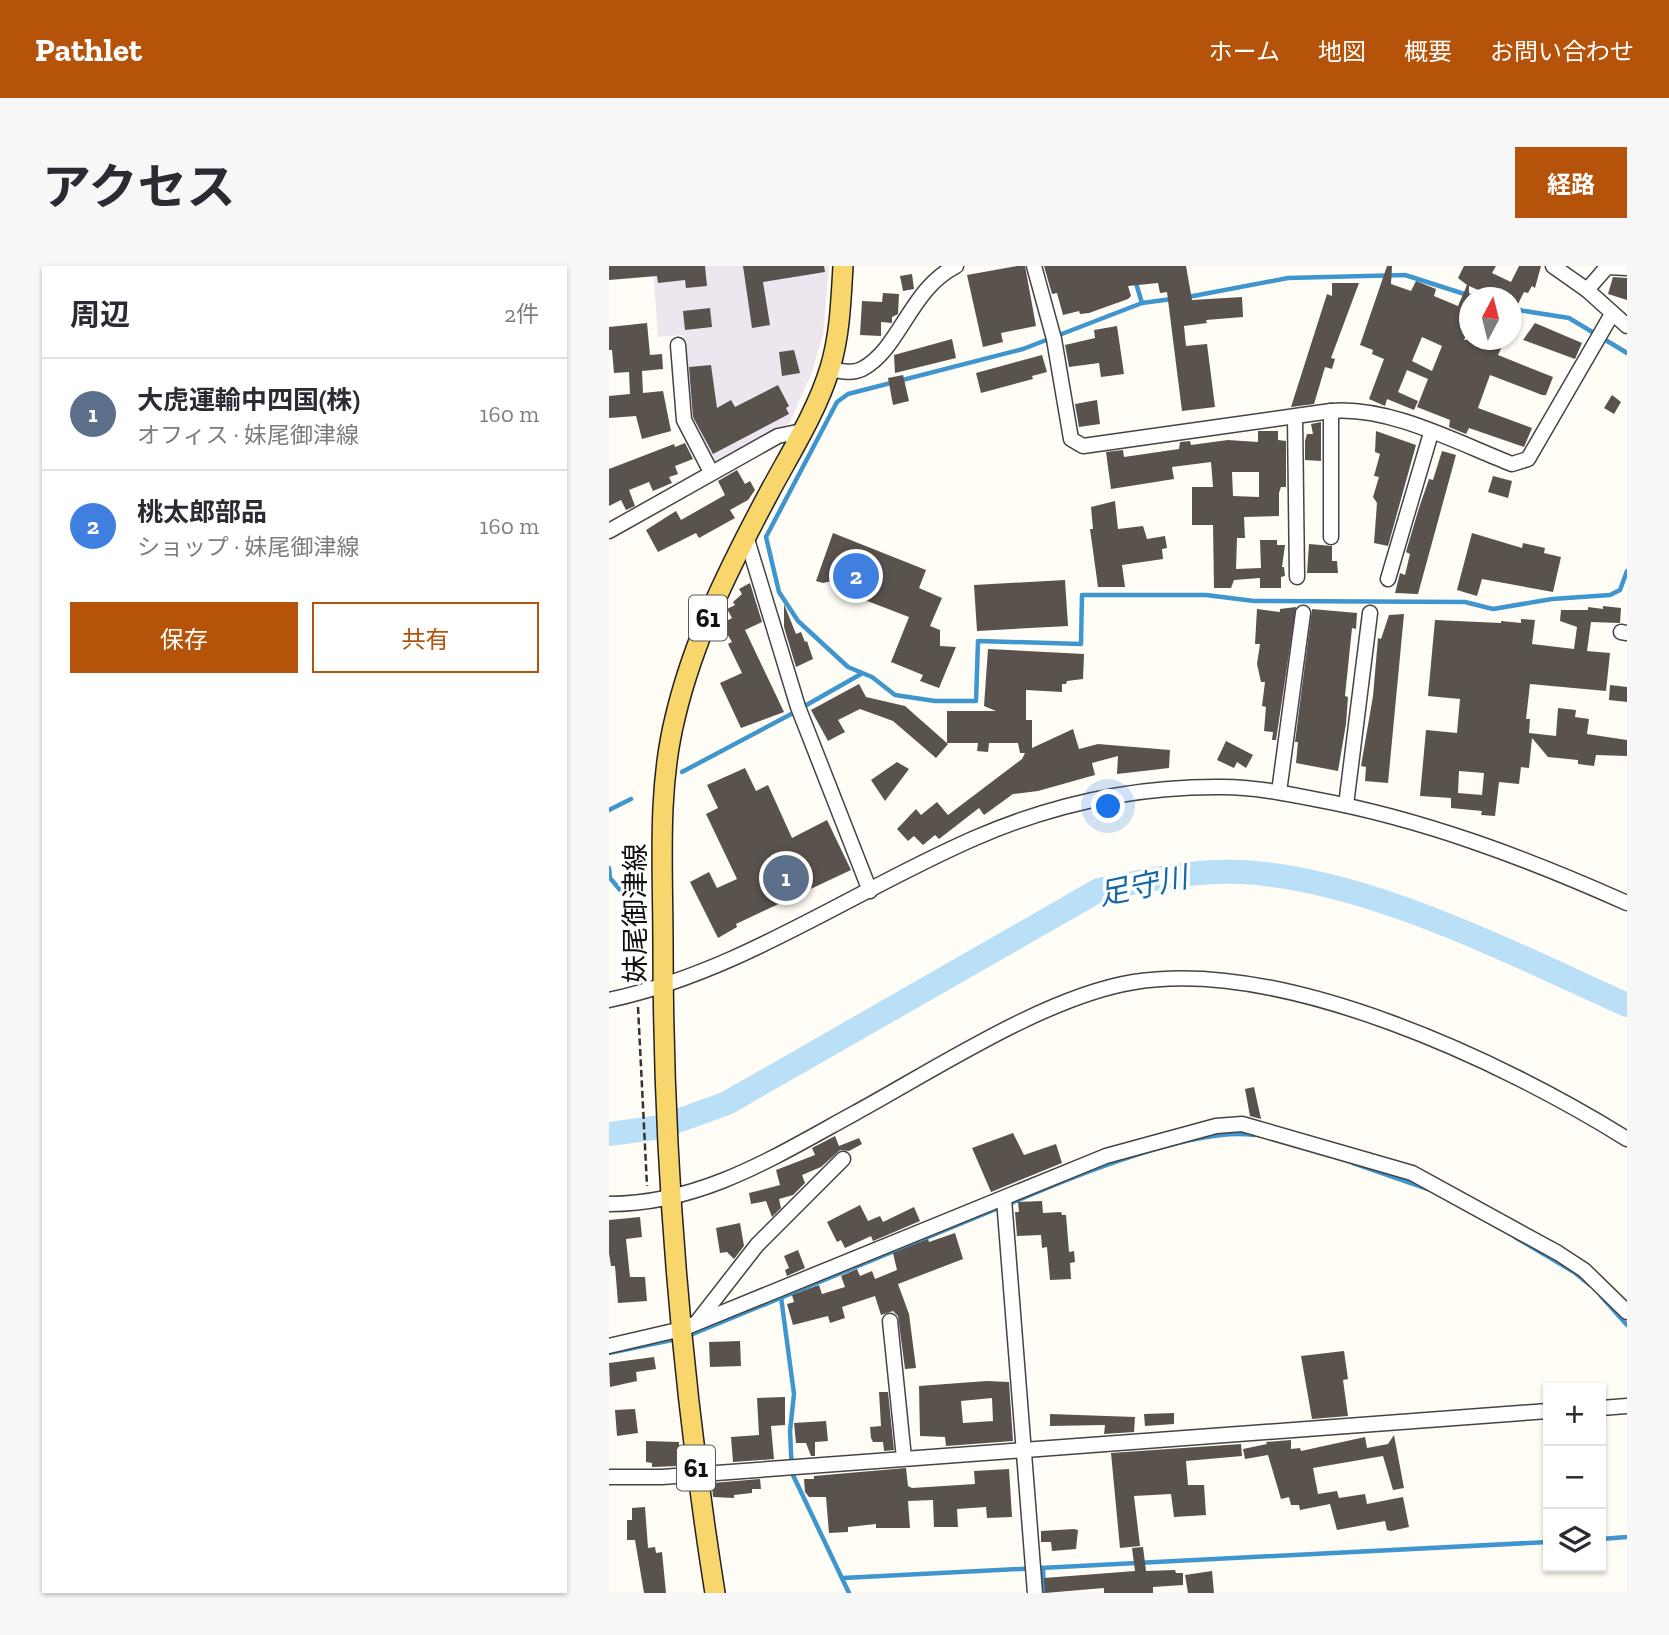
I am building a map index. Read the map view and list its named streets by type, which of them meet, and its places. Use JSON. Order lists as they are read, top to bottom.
{
  "streets": {
    "main road": ["61", "妹尾御津線"]
  },
  "water": ["足守川"],
  "north": "top",
  "page": {
    "header": "Pathlet",
    "nav": [
      "ホーム",
      "地図",
      "概要",
      "お問い合わせ"
    ],
    "title": "アクセス",
    "buttons": [
      "経路",
      ["保存", "共有"]
    ],
    "heading": ["周辺", "2件"],
    "list": [
      {
        "mark": "1",
        "name": "大虎運輸中四国(株)",
        "note": "オフィス · 妹尾御津線",
        "value": "160 m"
      },
      {
        "mark": "2",
        "name": "桃太郎部品",
        "note": "ショップ · 妹尾御津線",
        "value": "160 m"
      }
    ],
    "pins": ["2", "1"],
    "map_buttons": ["+", "−"]
  }
}
